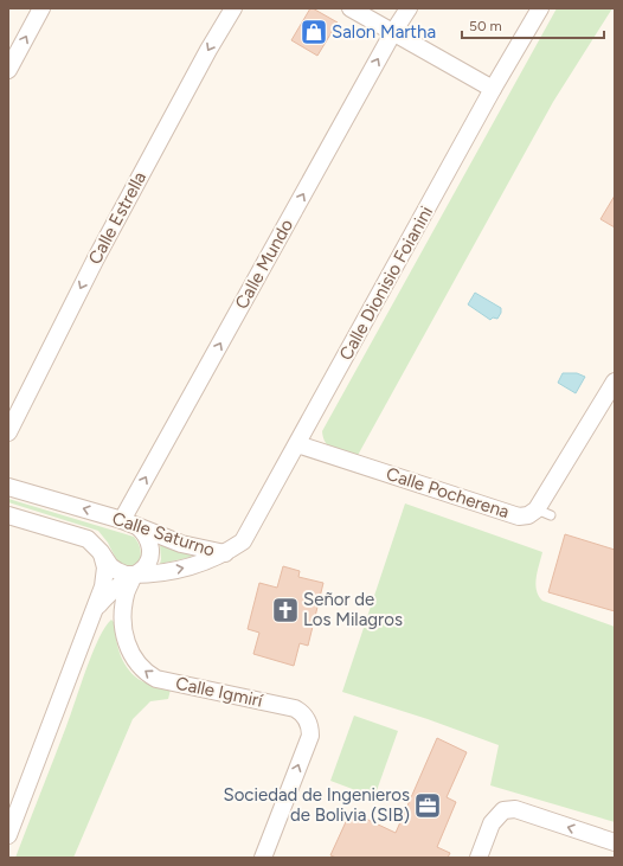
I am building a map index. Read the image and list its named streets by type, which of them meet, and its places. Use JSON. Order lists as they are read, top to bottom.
{
  "streets": {
    "street": [
      "Calle Estrella",
      "Calle Mundo",
      "Calle Dionisio Foianini",
      "Calle Pocherena",
      "Calle Saturno",
      "Calle Igmirí"
    ]
  },
  "crossings": [
    ["Calle Mundo", "Calle Saturno"],
    ["Calle Dionisio Foianini", "Calle Pocherena"],
    ["Calle Dionisio Foianini", "Calle Saturno"],
    ["Calle Saturno", "Calle Igmirí"]
  ],
  "one_way": ["Calle Estrella", "Calle Mundo"],
  "places": {
    "shop": ["Salon Martha"],
    "church": ["Señor de Los Milagros"],
    "office": ["Sociedad de Ingenieros de Bolivia (SIB)"]
  },
  "scale_bar": "50 m"
}
